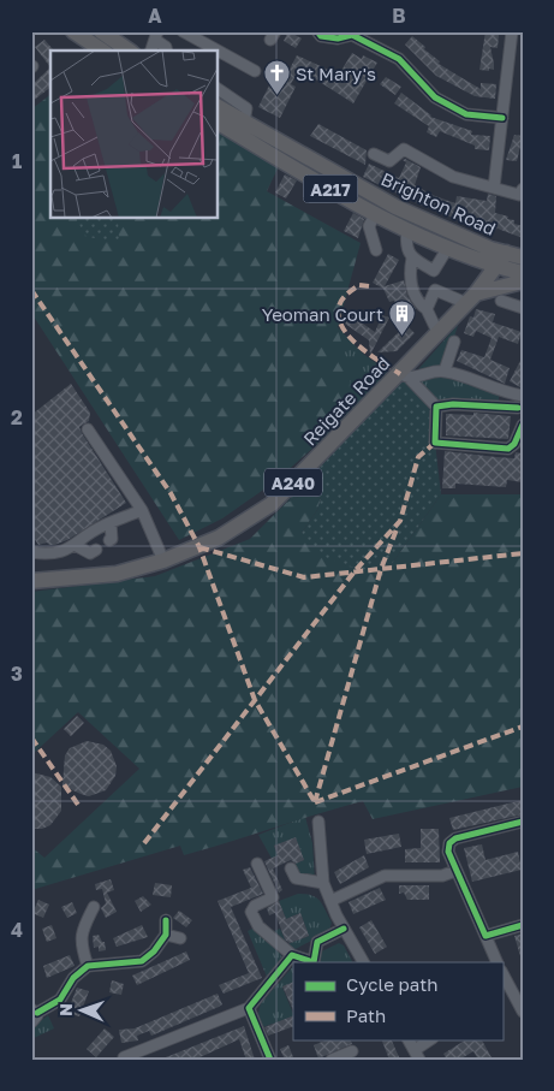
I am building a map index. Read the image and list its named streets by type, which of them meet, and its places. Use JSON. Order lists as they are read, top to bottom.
{
  "streets": {
    "highway": [
      "A217",
      "Brighton Road",
      "Reigate Road",
      "A240"
    ]
  },
  "crossings": [
    ["Brighton Road", "Reigate Road"],
    ["Brighton Road", "A240"],
    ["Reigate Road", "A240"]
  ],
  "places": {
    "church": ["St Mary's"],
    "building": ["Yeoman Court"]
  },
  "legend": ["Cycle path", "Path"],
  "north": "left",
  "grid": {
    "columns": ["A", "B"],
    "rows": [
      "1",
      "2",
      "3",
      "4"
    ]
  }
}
